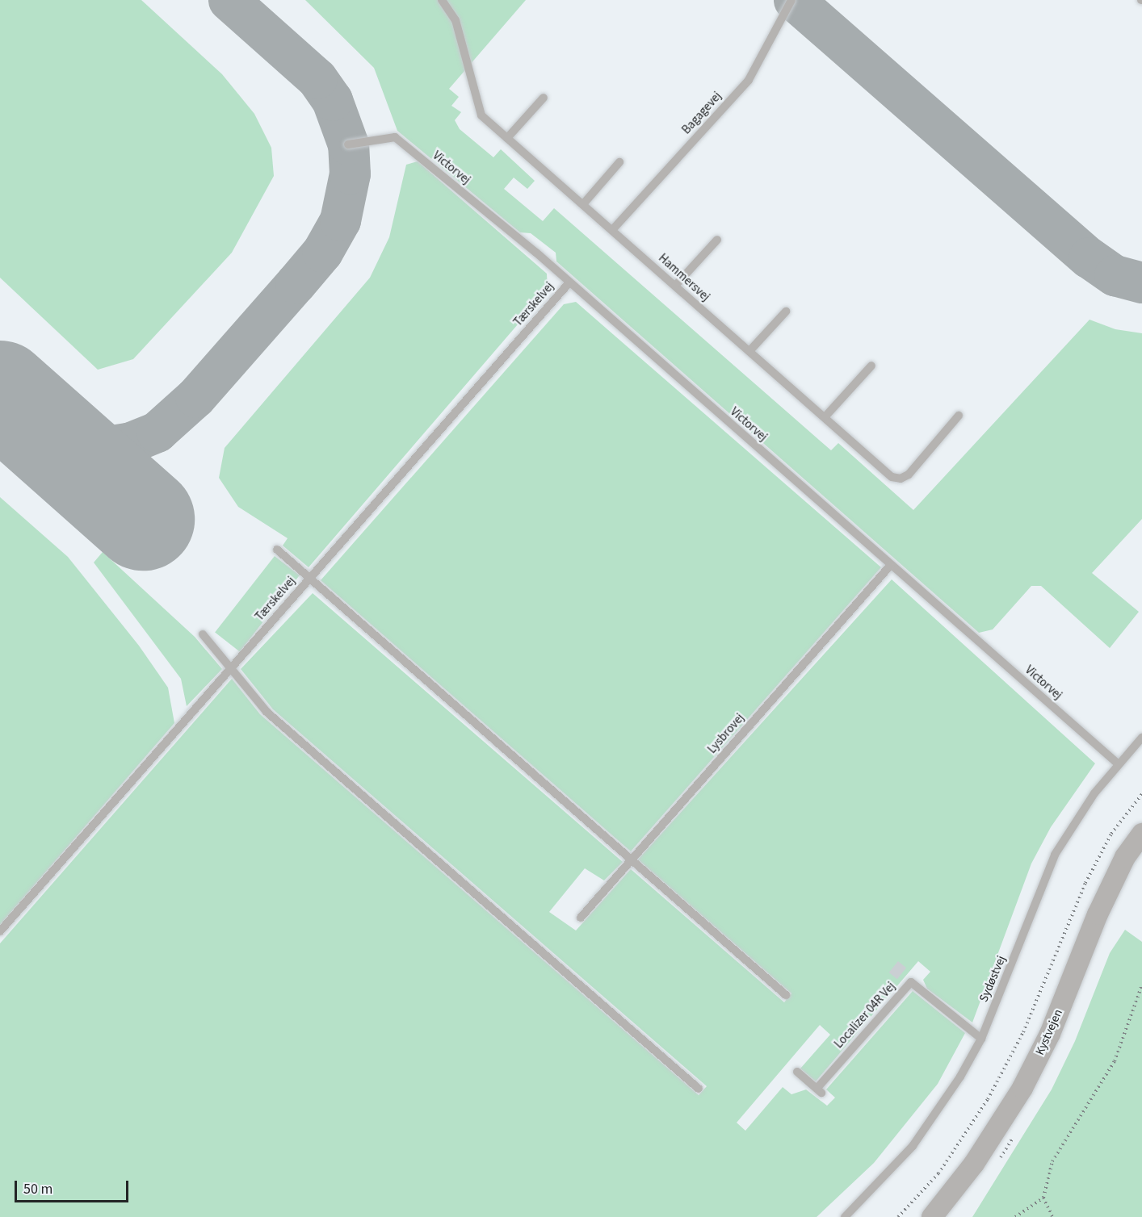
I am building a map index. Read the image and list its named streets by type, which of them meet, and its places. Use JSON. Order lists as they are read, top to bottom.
{
  "streets": {
    "street": ["Kystvejen"],
    "lane": [
      "Bagagevej",
      "Victorvej",
      "Hammersvej",
      "Tærskelvej",
      "Lysbrovej",
      "Sydøstvej",
      "Localizer 04R Vej"
    ]
  },
  "crossings": [
    ["Bagagevej", "Hammersvej"],
    ["Victorvej", "Tærskelvej"],
    ["Victorvej", "Lysbrovej"],
    ["Victorvej", "Sydøstvej"],
    ["Sydøstvej", "Localizer 04R Vej"]
  ],
  "scale_bar": "50 m"
}
